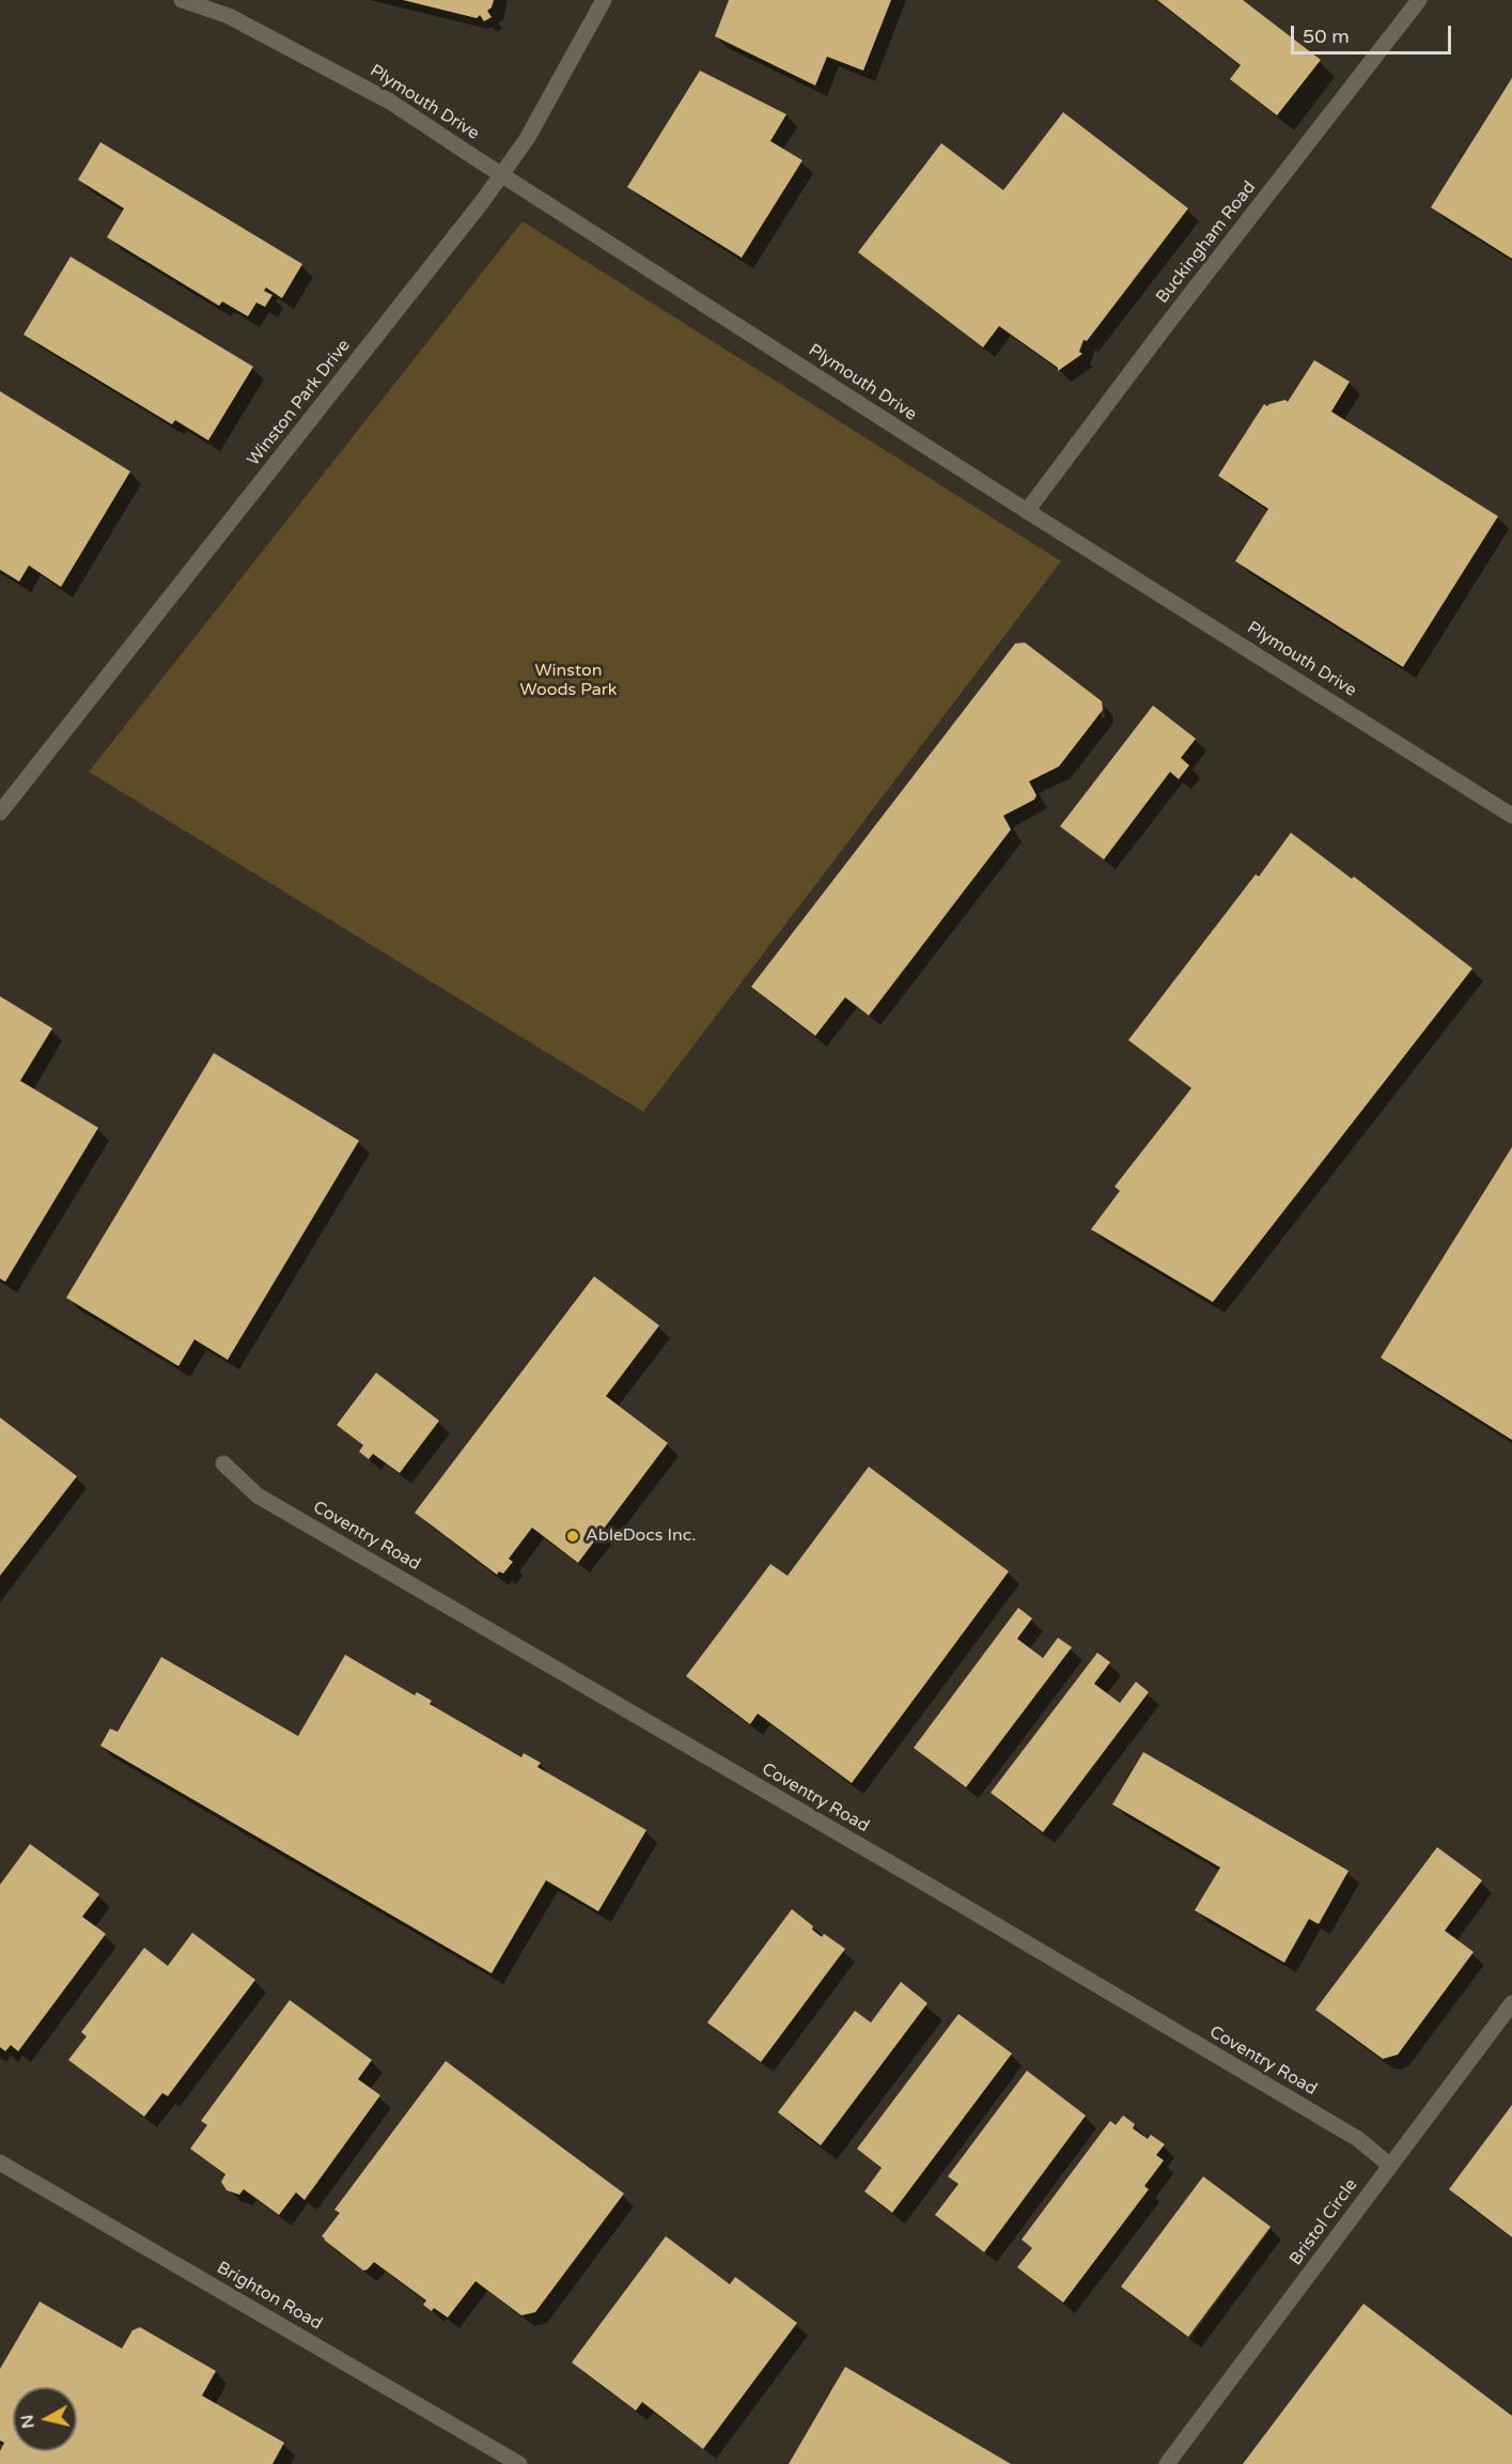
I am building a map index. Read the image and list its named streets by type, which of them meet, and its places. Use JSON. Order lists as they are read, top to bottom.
{
  "streets": {
    "street": [
      "Plymouth Drive",
      "Buckingham Road",
      "Winston Park Drive",
      "Coventry Road",
      "Bristol Circle",
      "Brighton Road"
    ]
  },
  "crossings": [
    ["Plymouth Drive", "Buckingham Road"],
    ["Plymouth Drive", "Winston Park Drive"],
    ["Coventry Road", "Bristol Circle"]
  ],
  "parks": ["Winston Woods Park"],
  "places": ["AbleDocs Inc."],
  "scale_bar": "50 m",
  "north": "left"
}
